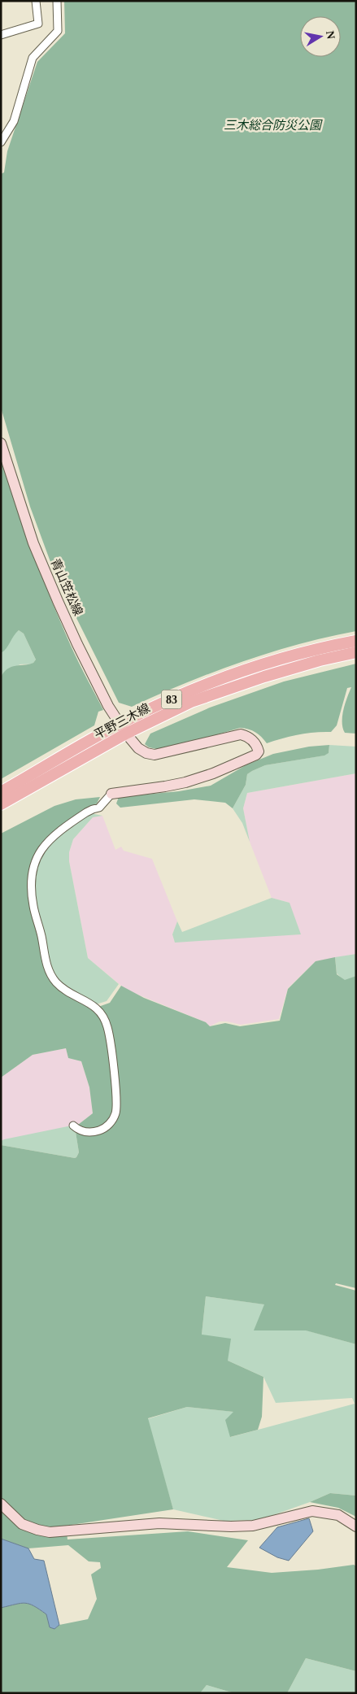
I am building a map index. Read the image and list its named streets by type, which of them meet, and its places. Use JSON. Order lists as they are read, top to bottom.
{
  "streets": {
    "main road": ["83", "平野三木線"],
    "street": ["青山笠松線"]
  },
  "crossings": [
    ["青山笠松線", "平野三木線"]
  ],
  "parks": ["三木総合防災公園"],
  "north": "right"
}
